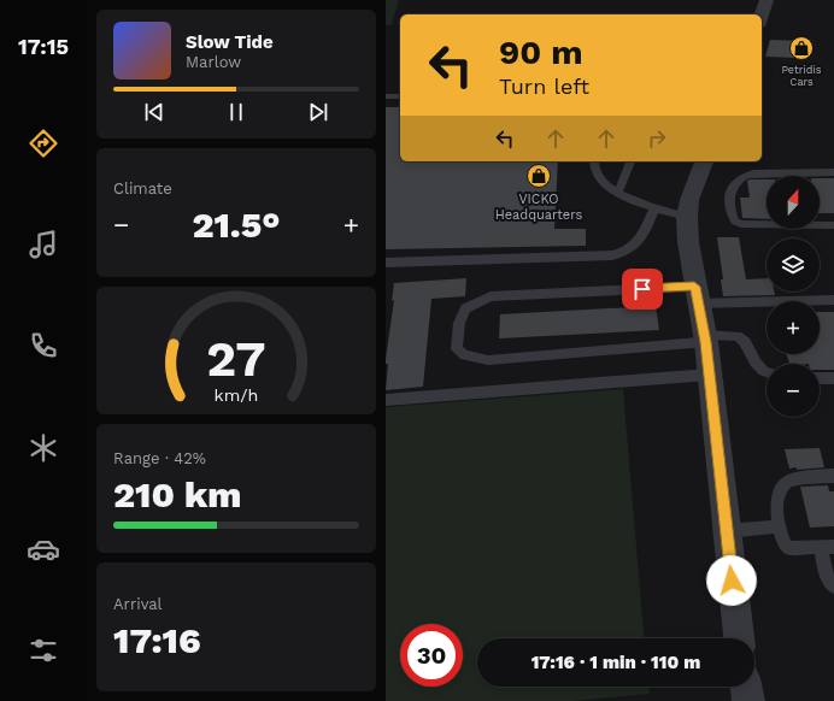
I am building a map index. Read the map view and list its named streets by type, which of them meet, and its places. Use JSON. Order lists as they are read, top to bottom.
{
  "places": {
    "shop": ["Petridis Cars", "VICKO Headquarters"]
  },
  "north": "top",
  "page": {
    "tabs": "17:15",
    "turn": ["90 m", "Turn left"],
    "song": ["Slow Tide", "Marlow"],
    "tile": [
      "Climate",
      ["Range · 42%", "210 km"],
      ["Arrival", "17:16"]
    ],
    "map_buttons": ["+", "−"],
    "heat": ["−", "21.5°", "+"],
    "limit": "30",
    "trip": "17:16 · 1 min · 110 m",
    "gauge": ["27", "km/h"]
  }
}
